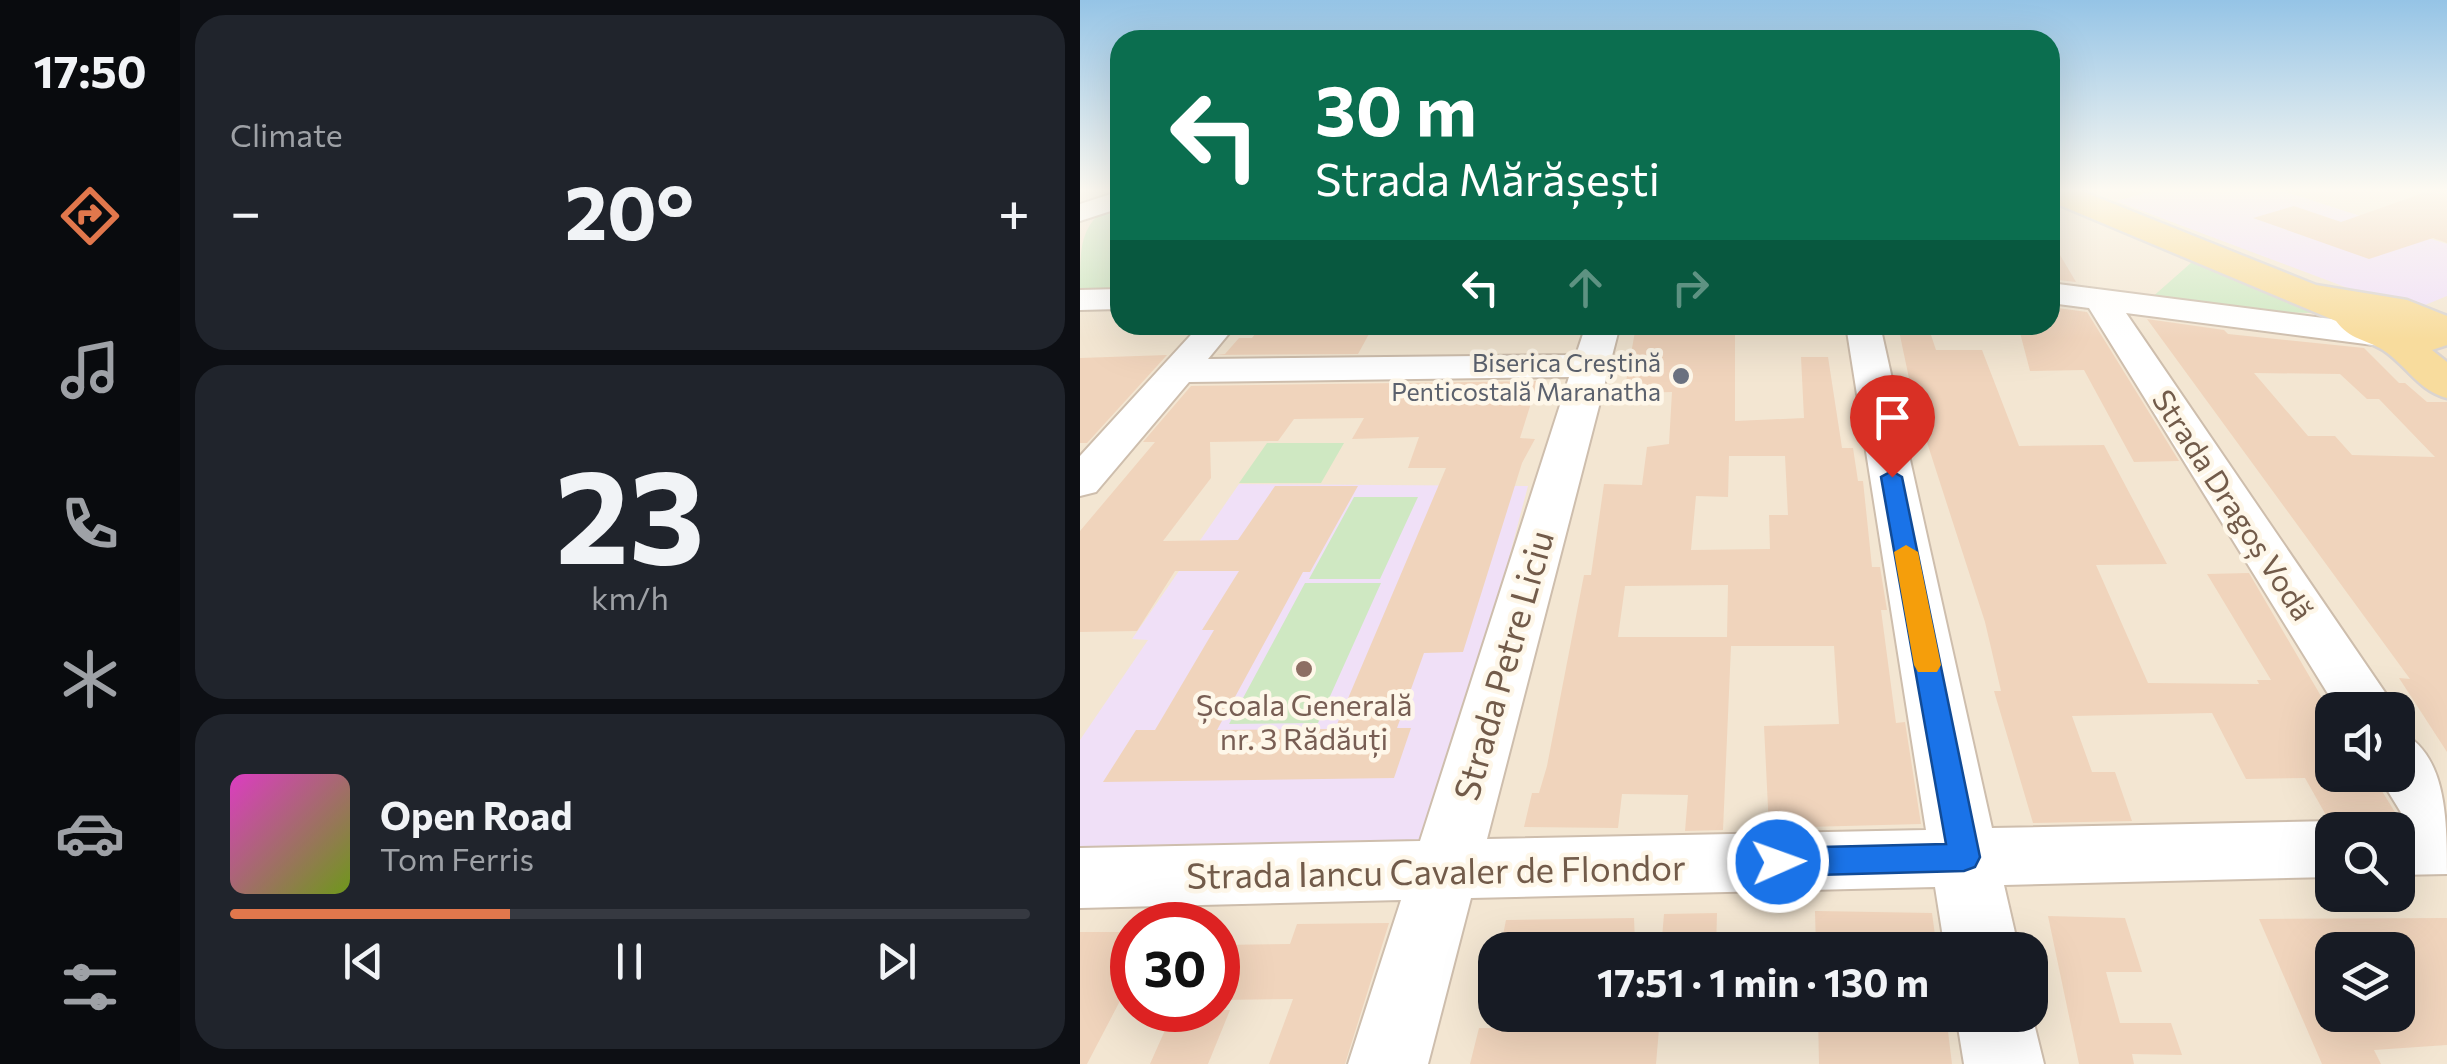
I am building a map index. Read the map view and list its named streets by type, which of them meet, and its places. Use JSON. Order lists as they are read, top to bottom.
{
  "streets": {
    "street": ["Strada Dragoș Vodă", "Strada Petre Liciu", "Strada Iancu Cavaler de Flondor"]
  },
  "crossings": [
    ["Strada Petre Liciu", "Strada Iancu Cavaler de Flondor"]
  ],
  "places": ["Biserica Creștină Penticostală Maranatha", "Școala Generală nr. 3 Rădăuți"],
  "page": {
    "tabs": "17:50",
    "tile": [
      "Climate",
      ["23", "km/h"]
    ],
    "turn": ["30 m", "Strada Mărășești"],
    "heat": ["−", "20°", "+"],
    "song": ["Open Road", "Tom Ferris"],
    "limit": "30",
    "trip": "17:51 · 1 min · 130 m"
  }
}
